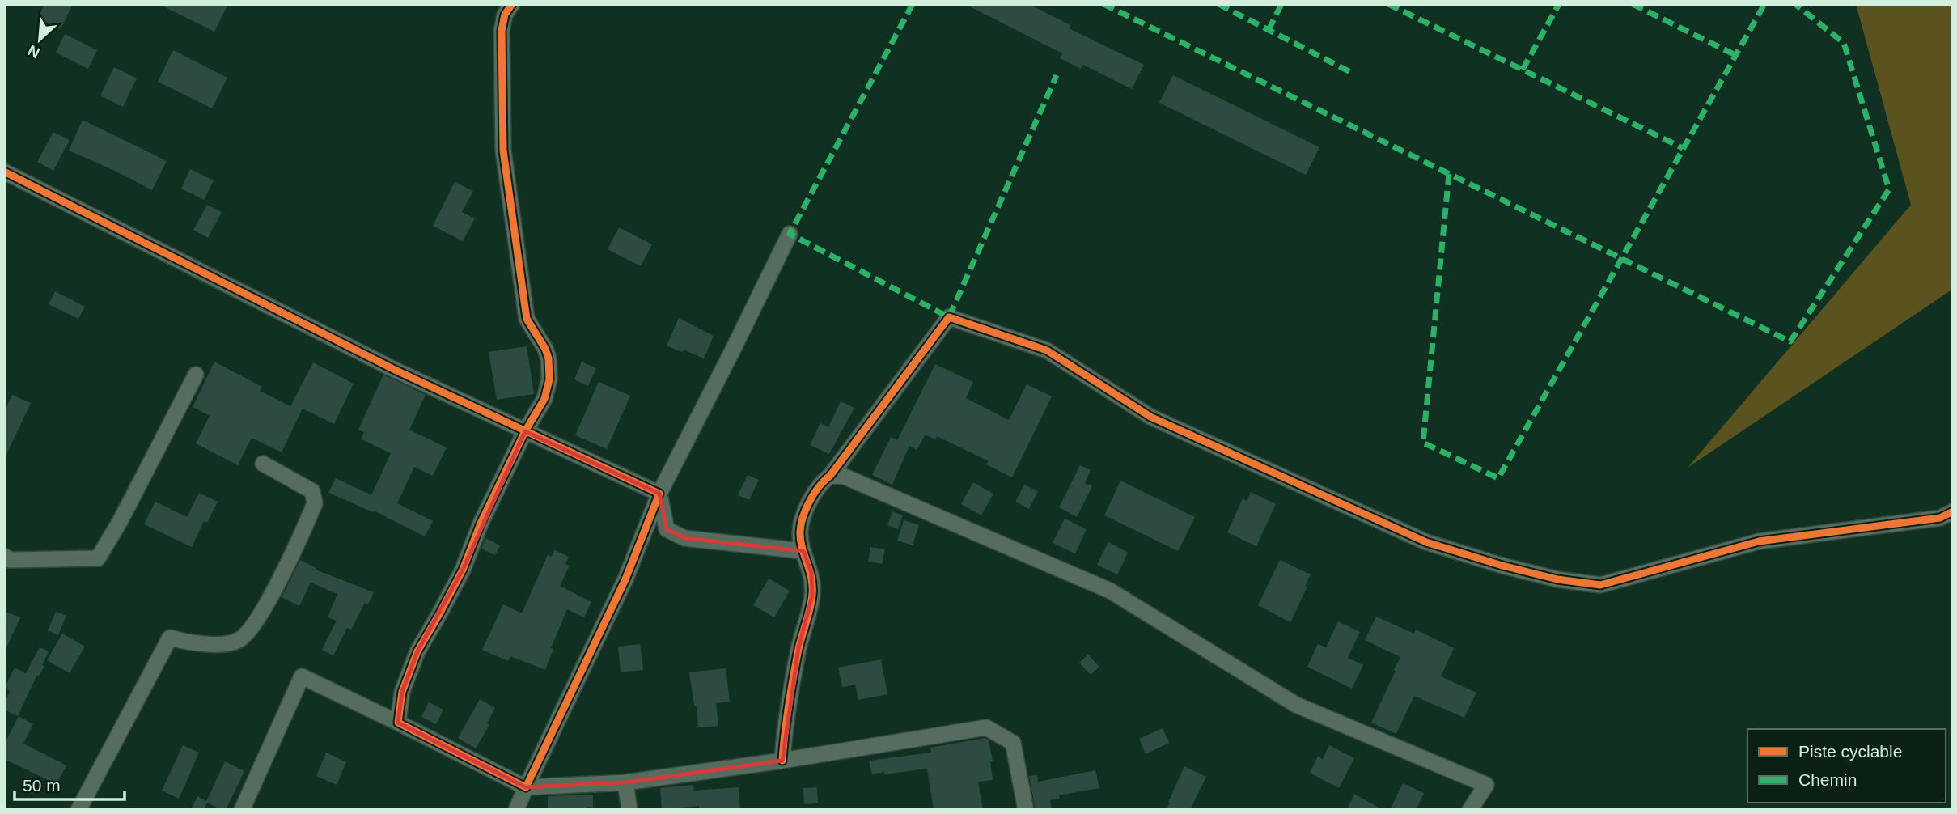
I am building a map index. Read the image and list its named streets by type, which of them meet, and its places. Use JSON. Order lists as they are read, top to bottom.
{
  "legend": ["Piste cyclable", "Chemin"],
  "scale_bar": "50 m",
  "north": "bottom left"
}
